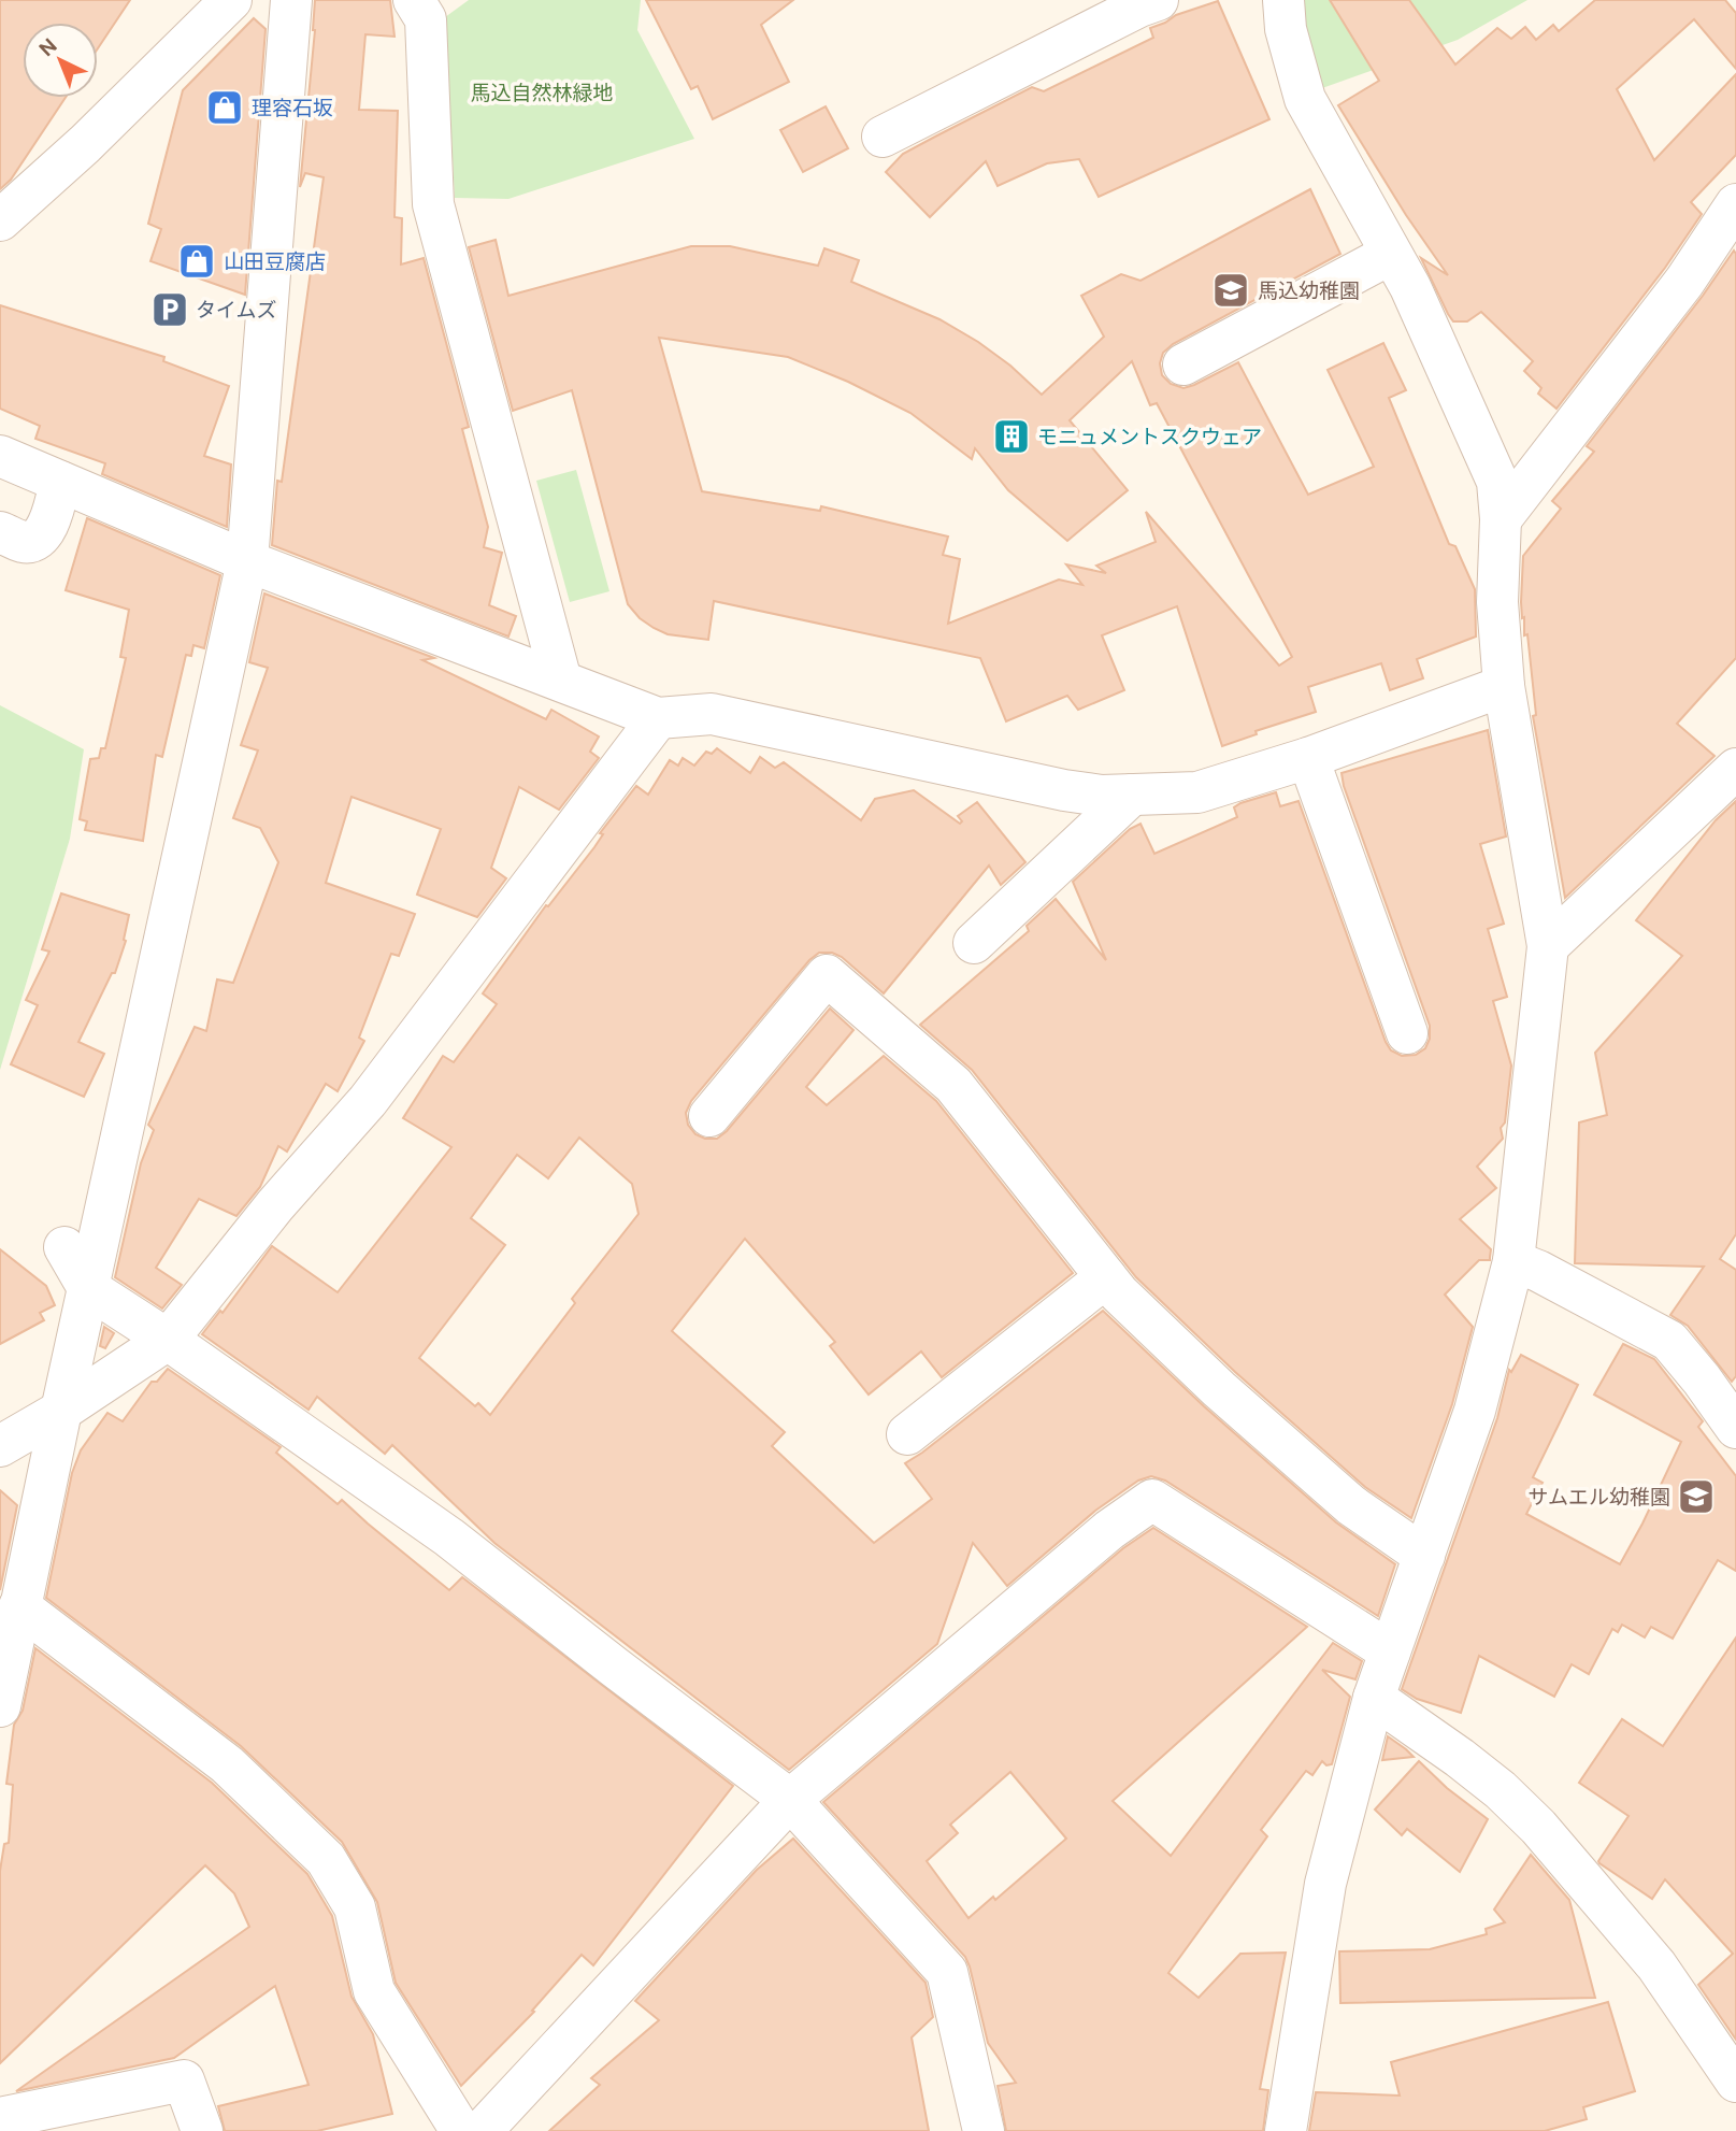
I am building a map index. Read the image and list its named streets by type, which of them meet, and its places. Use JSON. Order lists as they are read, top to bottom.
{
  "parks": ["馬込自然林緑地"],
  "places": {
    "shop": ["理容石坂", "山田豆腐店"],
    "school or university": ["馬込幼稚園", "サムエル幼稚園"],
    "parking": ["タイムズ"],
    "building": ["モニュメントスクウェア"]
  },
  "north": "top left"
}
